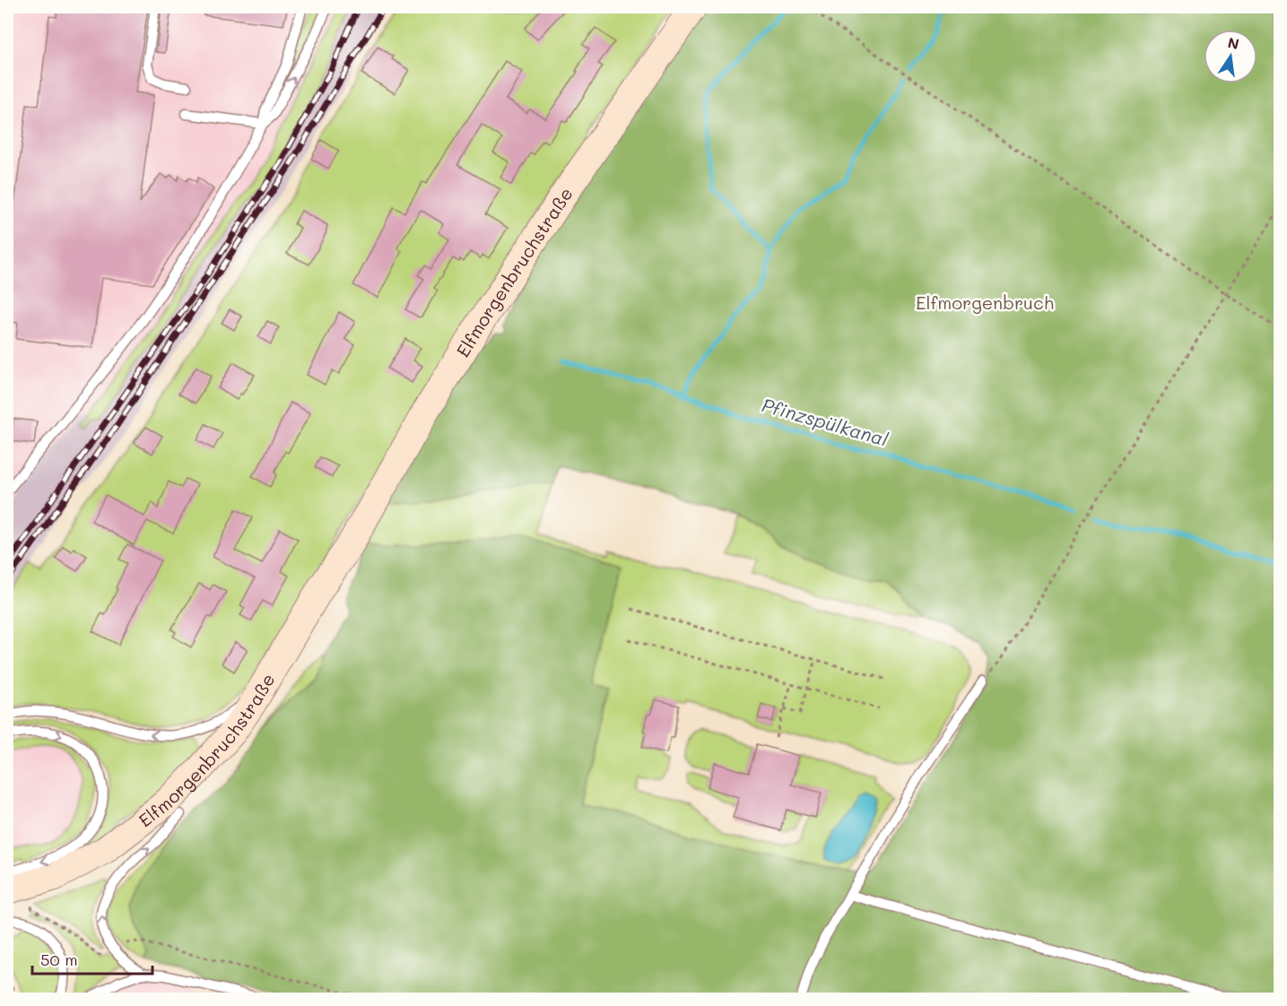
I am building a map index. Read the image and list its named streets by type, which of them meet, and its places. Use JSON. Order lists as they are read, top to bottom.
{
  "streets": {
    "main road": ["Elfmorgenbruchstraße"]
  },
  "water": ["Pfinzspülkanal"],
  "parks": ["Elfmorgenbruch"],
  "scale_bar": "50 m",
  "north": "top"
}
